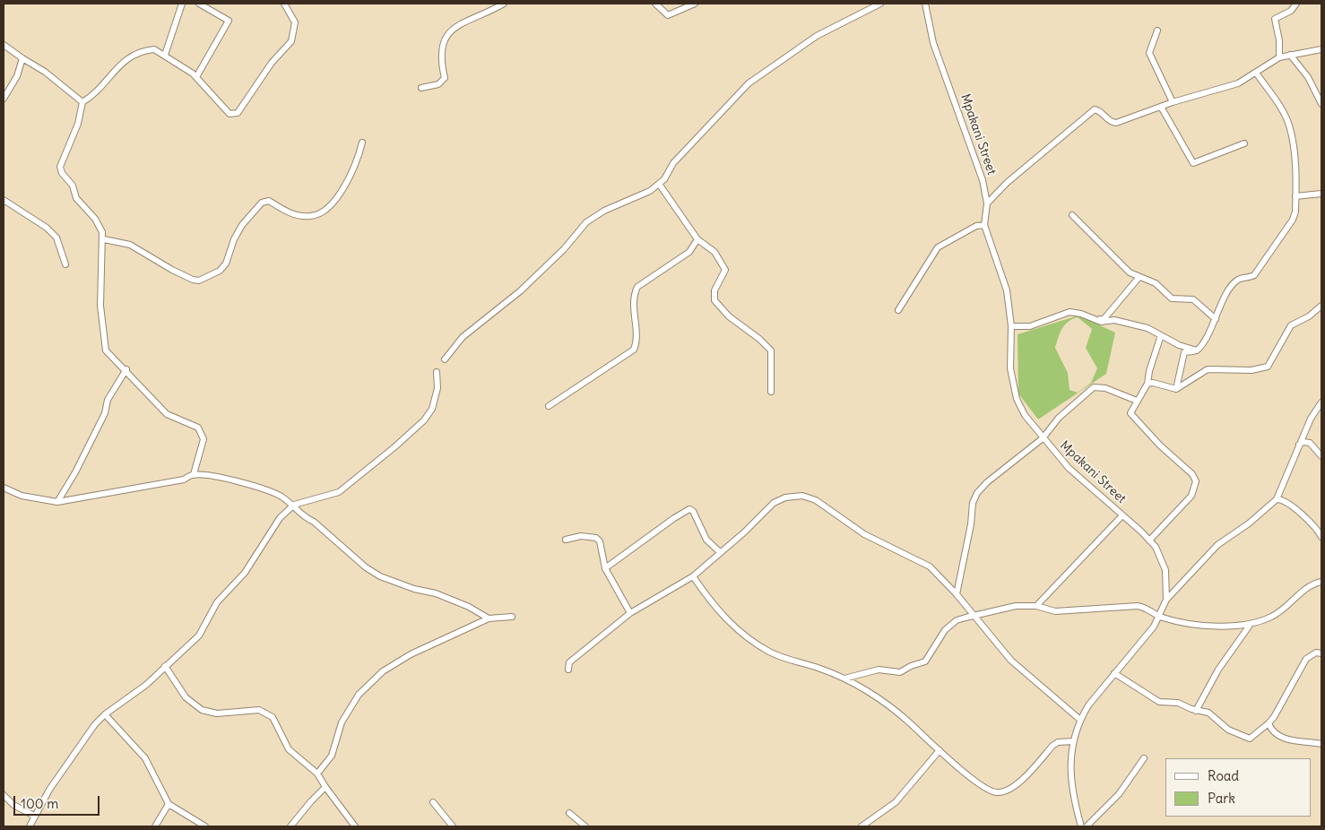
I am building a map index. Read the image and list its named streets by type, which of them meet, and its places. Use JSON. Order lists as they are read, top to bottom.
{
  "streets": {
    "street": ["Mpakani Street"]
  },
  "legend": ["Road", "Park"],
  "scale_bar": "100 m"
}
